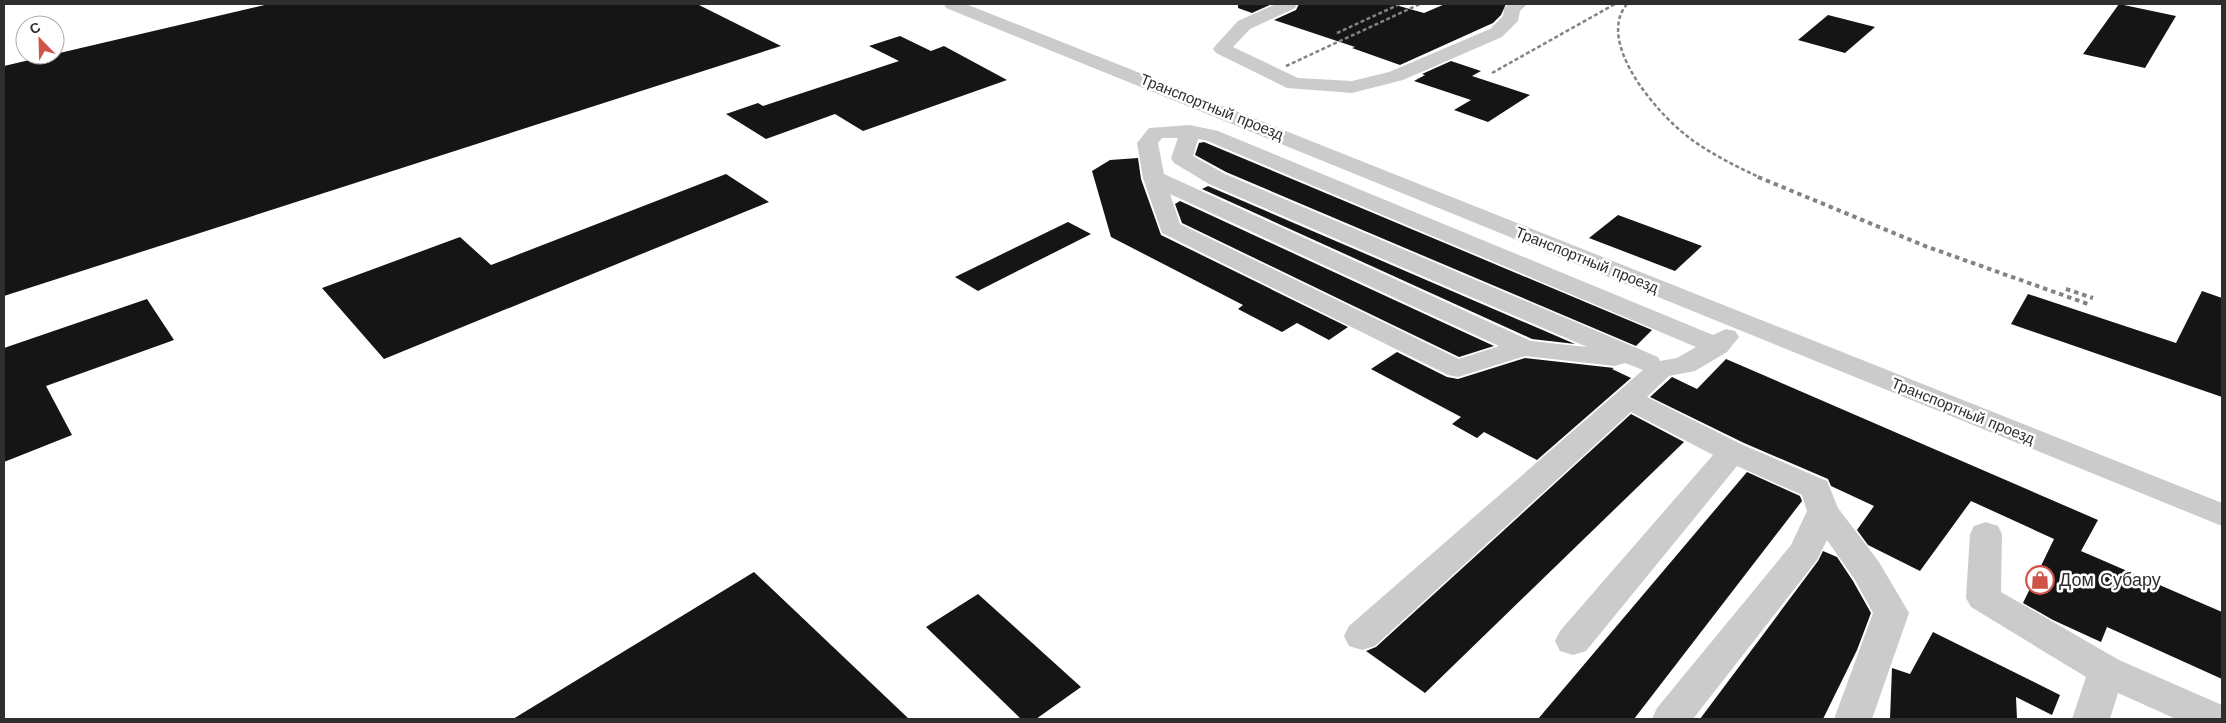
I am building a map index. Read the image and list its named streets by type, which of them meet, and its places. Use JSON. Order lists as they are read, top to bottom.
{
  "streets": {
    "street": ["Транспортный проезд"]
  },
  "places": {
    "shop": ["Дом Субару"]
  },
  "north": "top left"
}
